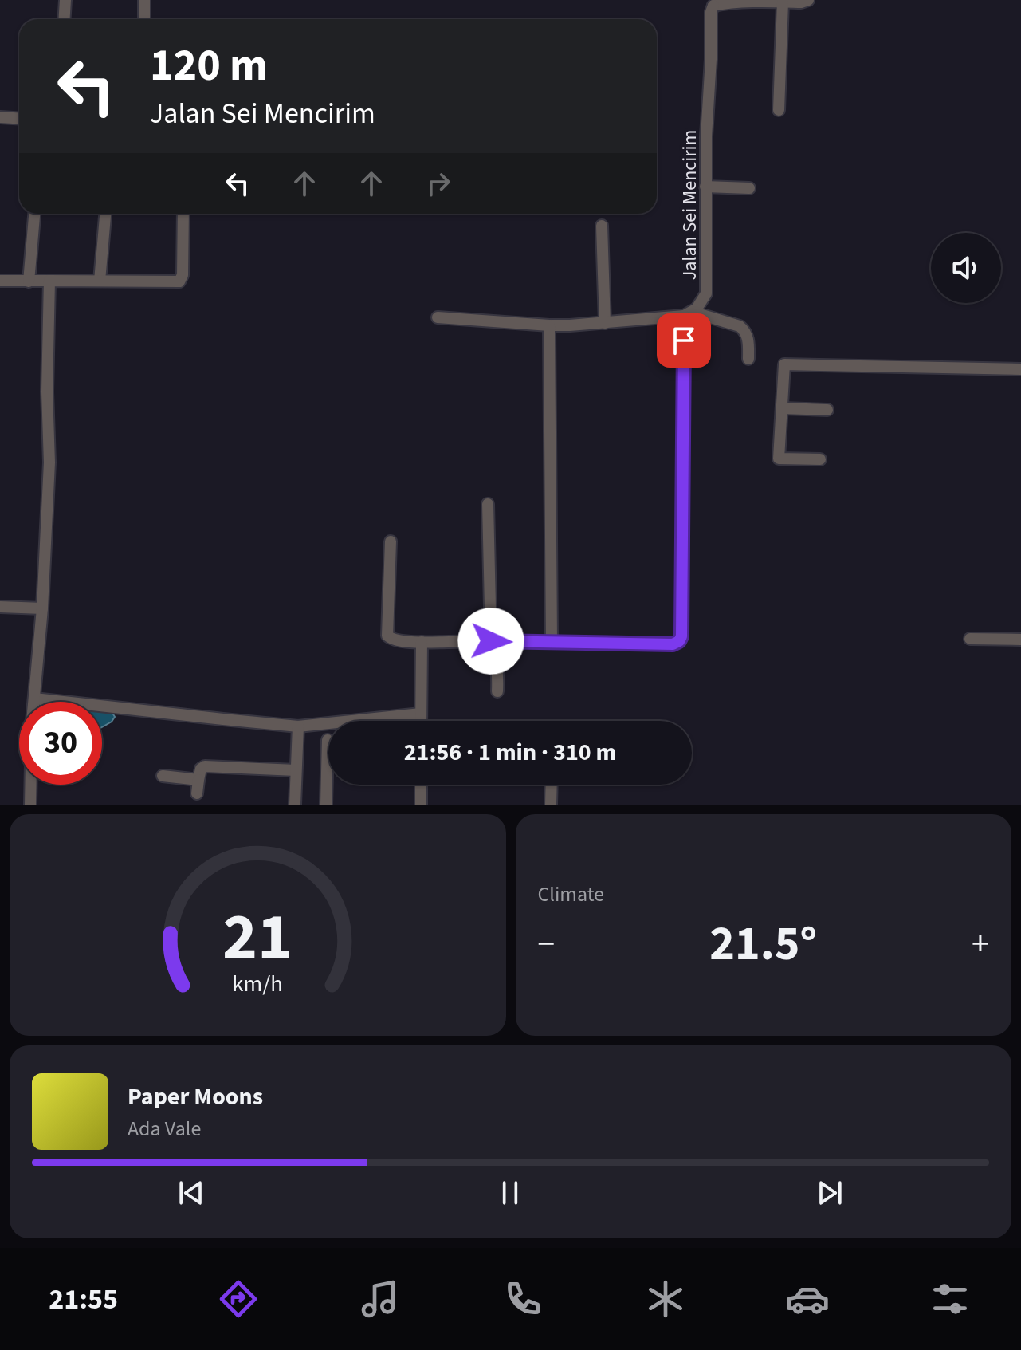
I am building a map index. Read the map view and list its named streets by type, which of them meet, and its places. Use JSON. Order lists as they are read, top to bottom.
{
  "streets": {
    "street": ["Jalan Sei Mencirim"]
  },
  "page": {
    "turn": ["120 m", "Jalan Sei Mencirim"],
    "limit": "30",
    "trip": "21:56 · 1 min · 310 m",
    "tile": "Climate",
    "heat": ["−", "21.5°", "+"],
    "song": ["Paper Moons", "Ada Vale"],
    "tabs": "21:55",
    "gauge": ["21", "km/h"]
  }
}
